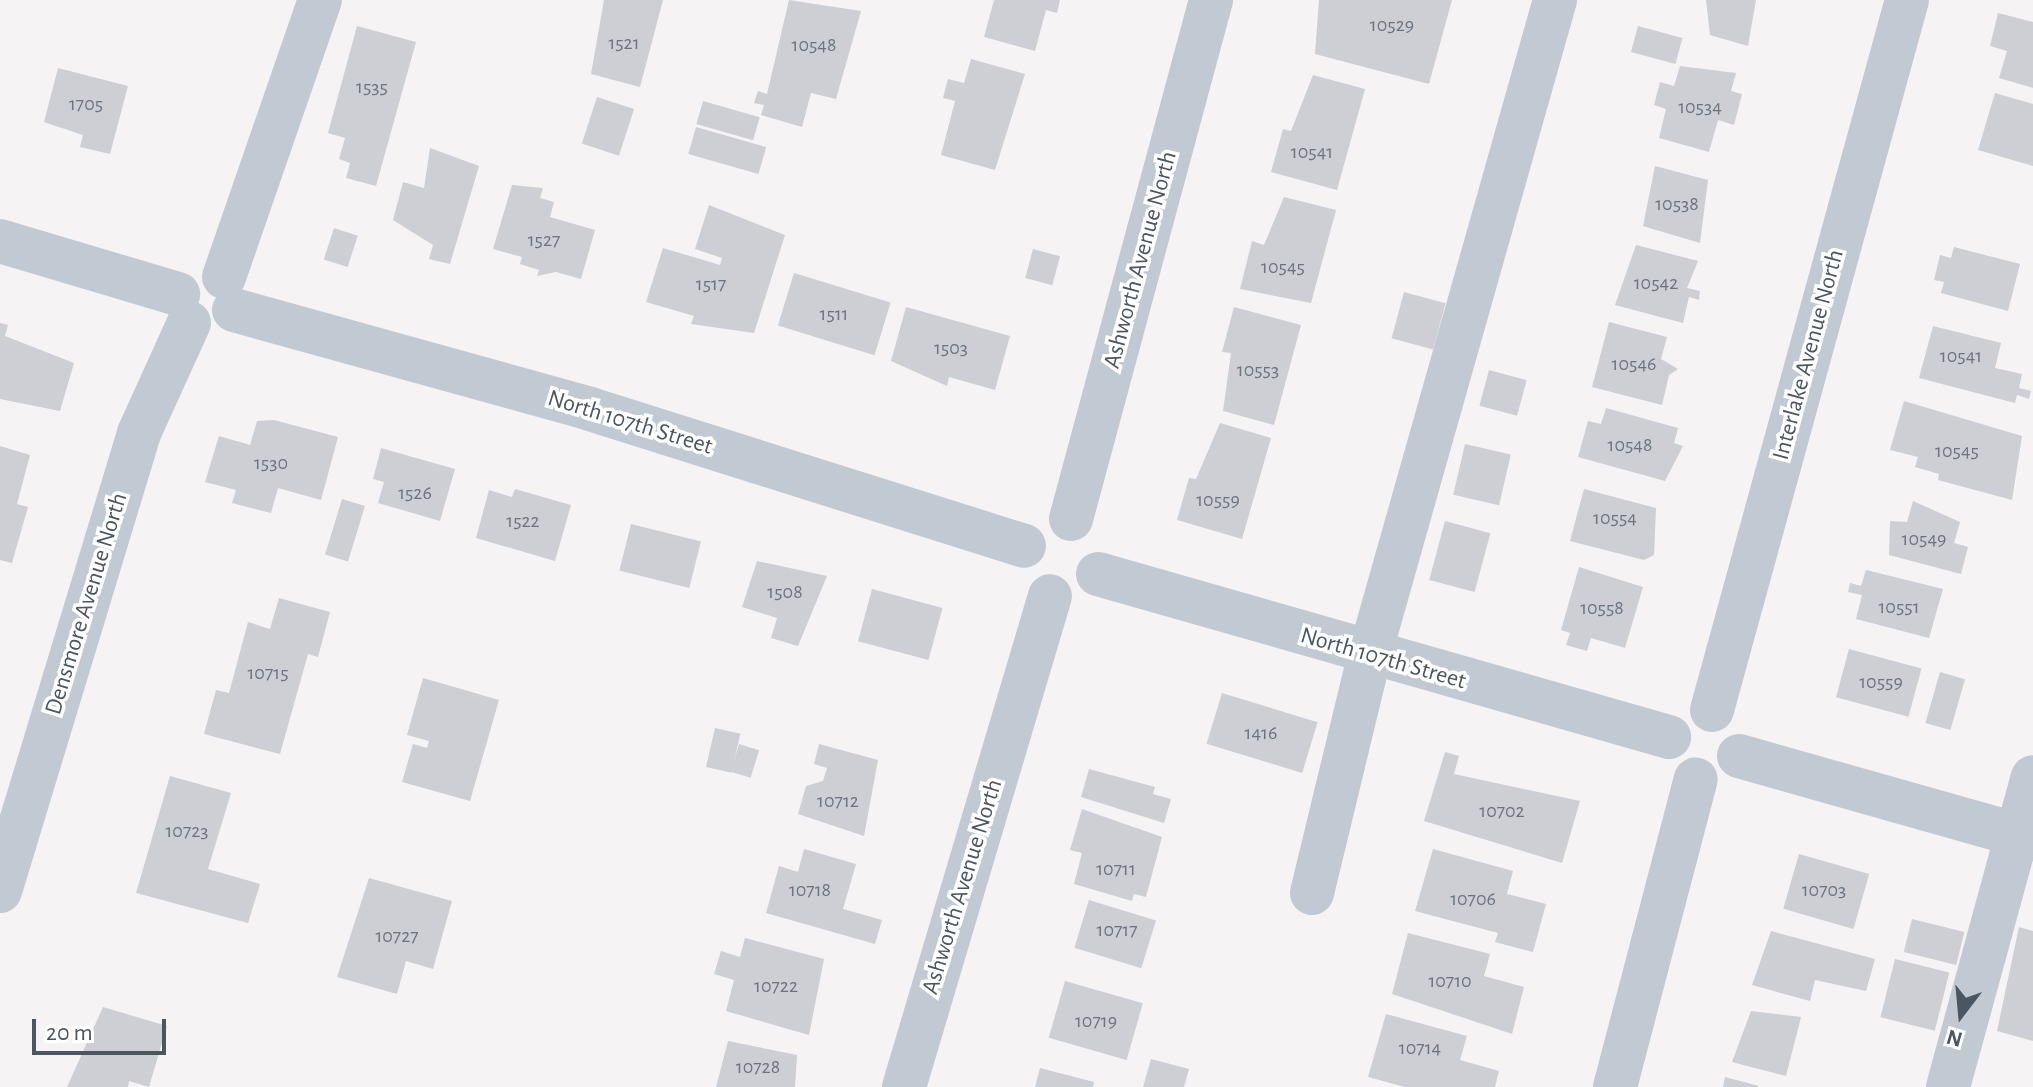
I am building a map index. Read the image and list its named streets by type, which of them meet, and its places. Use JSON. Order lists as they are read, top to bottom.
{
  "streets": {
    "street": [
      "Ashworth Avenue North",
      "Interlake Avenue North",
      "North 107th Street",
      "Densmore Avenue North"
    ]
  },
  "crossings": [
    ["Ashworth Avenue North", "North 107th Street"],
    ["Interlake Avenue North", "North 107th Street"]
  ],
  "house_numbers": [
    "10529",
    "1521",
    "10548",
    "1535",
    "1705",
    "10534",
    "10541",
    "10538",
    "1527",
    "10545",
    "10542",
    "1517",
    "1511",
    "1503",
    "10541",
    "10546",
    "10553",
    "10548",
    "10545",
    "1530",
    "1526",
    "10559",
    "10554",
    "1522",
    "10549",
    "1508",
    "10551",
    "10558",
    "10715",
    "10559",
    "1416",
    "10712",
    "10702",
    "10723",
    "10711",
    "10718",
    "10703",
    "10706",
    "10717",
    "10727",
    "10710",
    "10722",
    "10719",
    "10714",
    "10728"
  ],
  "scale_bar": "20 m",
  "north": "bottom"
}
